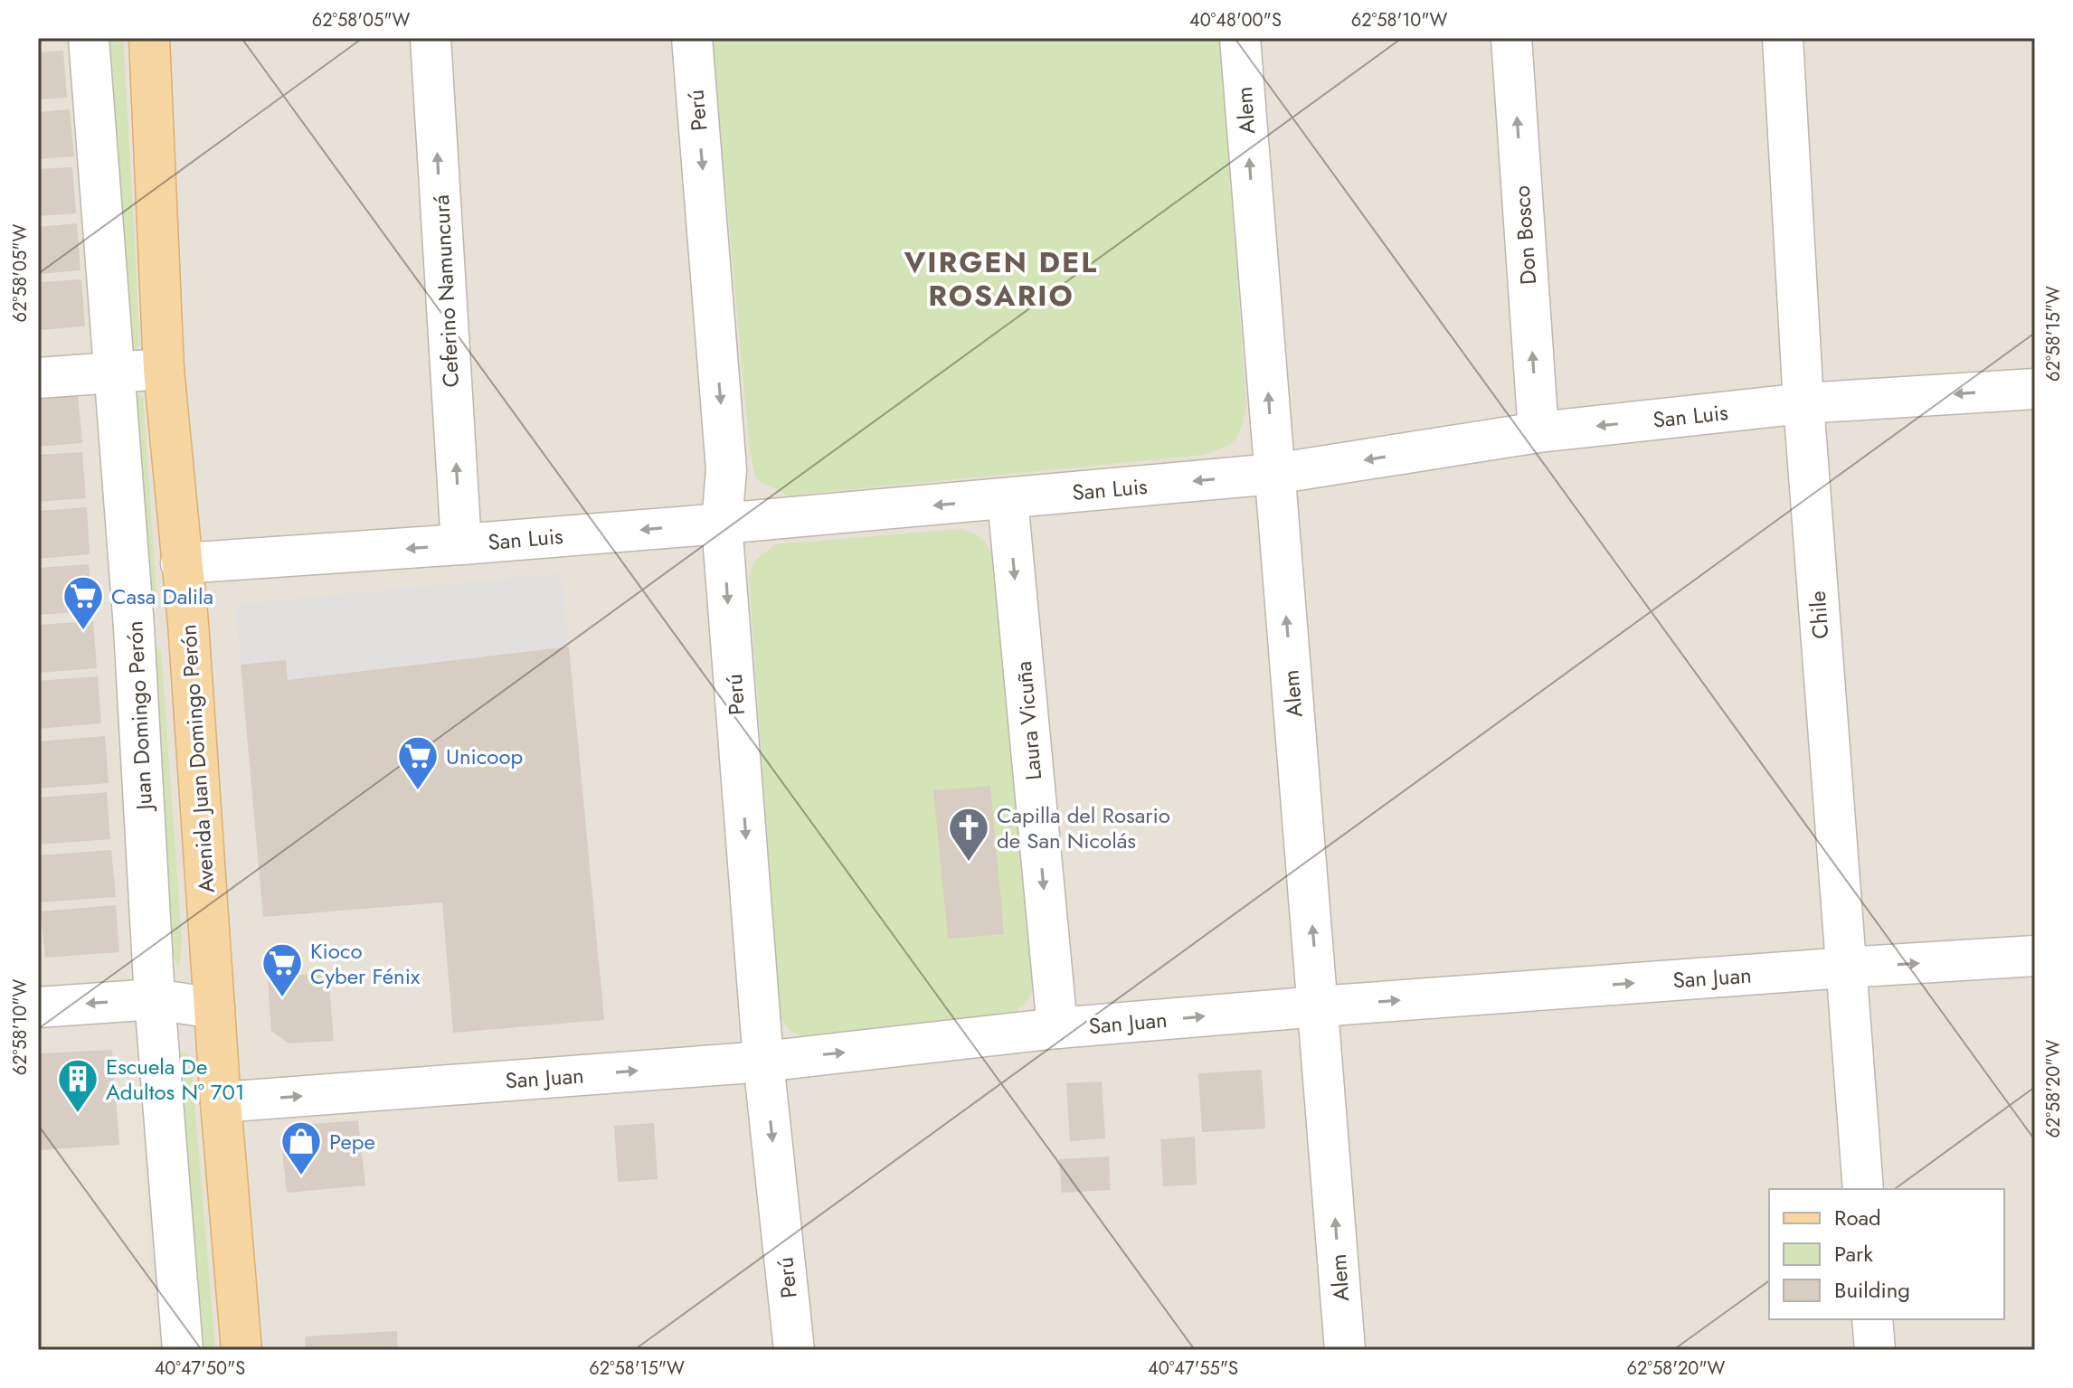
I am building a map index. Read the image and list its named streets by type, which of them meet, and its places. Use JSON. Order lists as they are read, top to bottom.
{
  "streets": {
    "main road": ["Avenida Juan Domingo Perón"],
    "street": [
      "Perú",
      "Alem",
      "Don Bosco",
      "Ceferino Namuncurá",
      "San Luis",
      "Chile",
      "Juan Domingo Perón",
      "Laura Vicuña",
      "San Juan"
    ]
  },
  "crossings": [
    ["Perú", "San Luis"],
    ["Perú", "San Juan"],
    ["Alem", "San Luis"],
    ["Alem", "San Juan"],
    ["Don Bosco", "San Luis"],
    ["Ceferino Namuncurá", "San Luis"],
    ["San Luis", "Chile"],
    ["San Luis", "Laura Vicuña"],
    ["San Luis", "Avenida Juan Domingo Perón"],
    ["Chile", "San Juan"],
    ["Laura Vicuña", "San Juan"],
    ["Avenida Juan Domingo Perón", "San Juan"]
  ],
  "one_way": [
    "Perú",
    "Alem",
    "Don Bosco",
    "Ceferino Namuncurá",
    "San Luis",
    "Laura Vicuña",
    "San Juan"
  ],
  "districts": ["VIRGEN DEL ROSARIO"],
  "places": {
    "supermarket": ["Casa Dalila", "Unicoop", "Kioco Cyber Fénix"],
    "church": ["Capilla del Rosario de San Nicolás"],
    "building": ["Escuela De Adultos Nº 701"],
    "shop": ["Pepe"]
  },
  "legend": ["Road", "Park", "Building"],
  "coordinates": [
    "62°58'05\"W",
    "40°48'00\"S",
    "62°58'10\"W",
    "62°58'15\"W",
    "62°58'20\"W",
    "40°47'50\"S",
    "40°47'55\"S"
  ]
}
